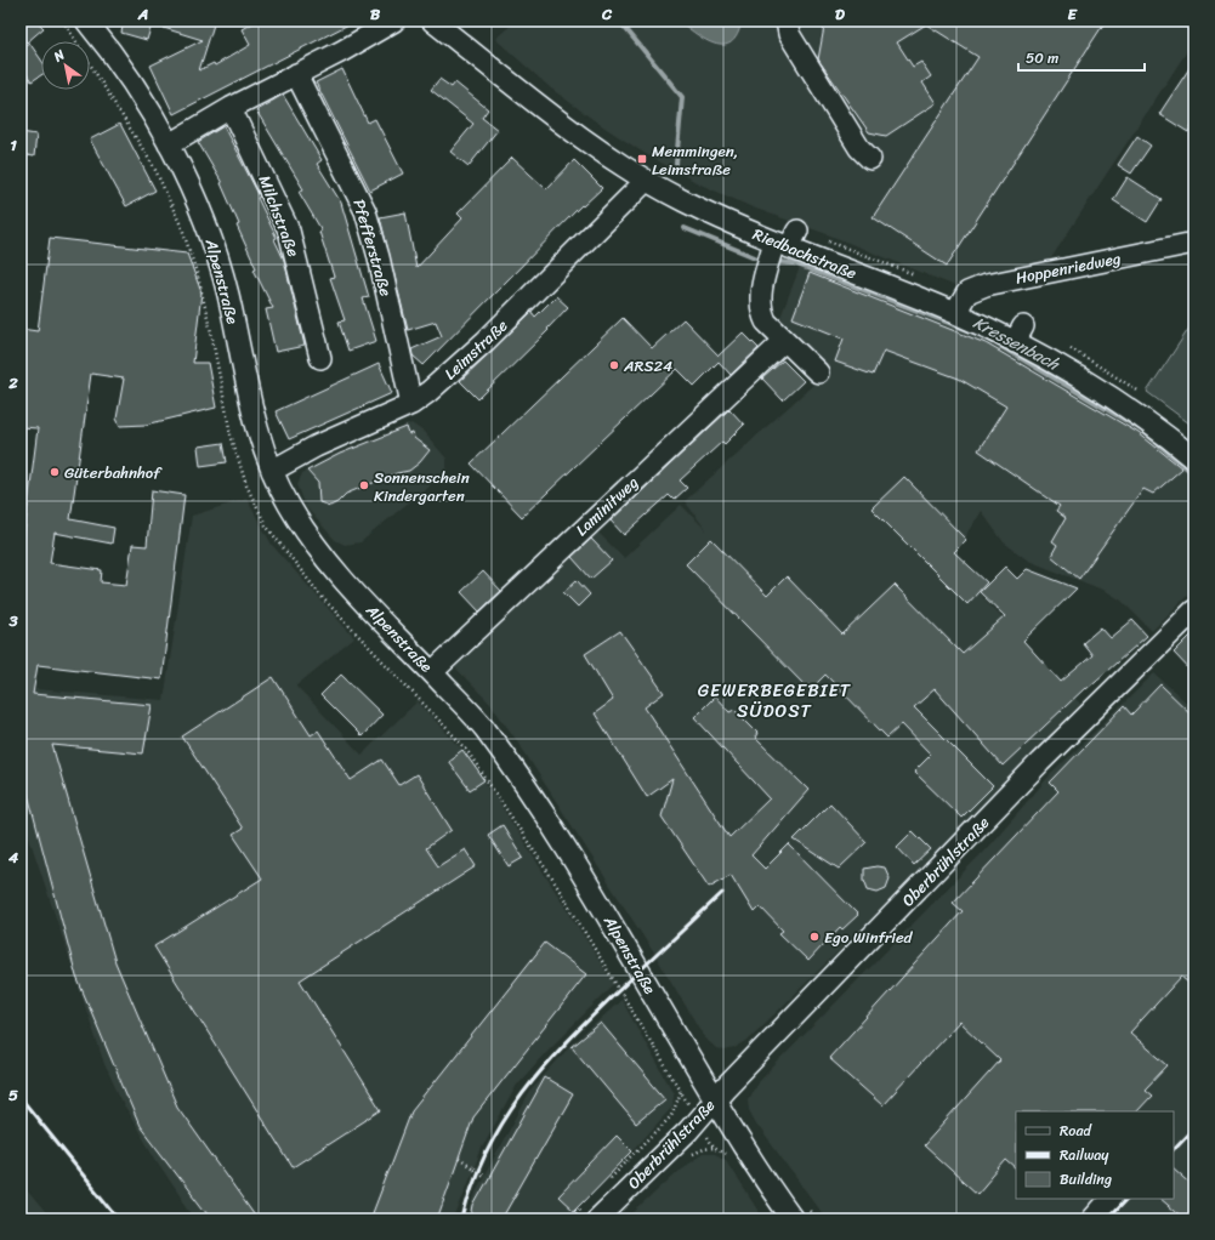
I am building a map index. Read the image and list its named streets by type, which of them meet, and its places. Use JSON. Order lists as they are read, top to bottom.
{
  "streets": {
    "street": [
      "Milchstraße",
      "Pfefferstraße",
      "Riedbachstraße",
      "Hoppenriedweg",
      "Alpenstraße",
      "Leimstraße",
      "Laminitweg",
      "Oberbrühlstraße"
    ]
  },
  "crossings": [
    ["Pfefferstraße", "Leimstraße"],
    ["Riedbachstraße", "Hoppenriedweg"],
    ["Riedbachstraße", "Leimstraße"],
    ["Alpenstraße", "Leimstraße"],
    ["Alpenstraße", "Laminitweg"],
    ["Alpenstraße", "Oberbrühlstraße"]
  ],
  "districts": ["GEWERBEGEBIET SÜDOST"],
  "water": ["Kressenbach"],
  "places": {
    "transit": ["Memmingen, Leimstraße"],
    "other": [
      "ARS24",
      "Güterbahnhof",
      "Sonnenschein Kindergarten",
      "Ego Winfried"
    ]
  },
  "legend": ["Road", "Railway", "Building"],
  "scale_bar": "50 m",
  "north": "top left",
  "grid": {
    "columns": [
      "A",
      "B",
      "C",
      "D",
      "E"
    ],
    "rows": [
      "1",
      "2",
      "3",
      "4",
      "5"
    ]
  }
}
